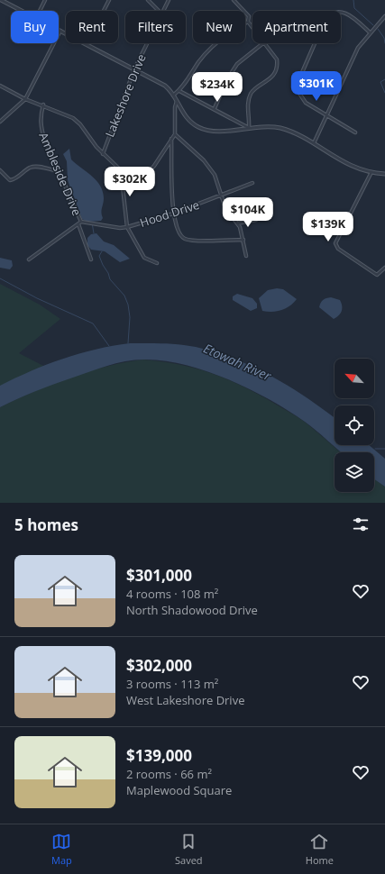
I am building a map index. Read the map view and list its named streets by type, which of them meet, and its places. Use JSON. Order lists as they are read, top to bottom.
{
  "streets": {
    "street": ["Lakeshore Drive", "Ambleside Drive", "Hood Drive"]
  },
  "water": ["Etowah River"],
  "north": "top left",
  "page": {
    "chip": [
      "Buy",
      "Rent",
      "Filters",
      "New",
      "Apartment"
    ],
    "price": [
      "$301K",
      "$234K",
      "$302K",
      "$104K",
      "$139K"
    ],
    "heading": "5 homes",
    "list": [
      {
        "name": "$301,000",
        "note": "4 rooms · 108 m² · North Shadowood Drive"
      },
      {
        "name": "$302,000",
        "note": "3 rooms · 113 m² · West Lakeshore Drive"
      },
      {
        "name": "$139,000",
        "note": "2 rooms · 66 m² · Maplewood Square"
      }
    ],
    "tabs": ["Map", "Saved", "Home"]
  }
}
